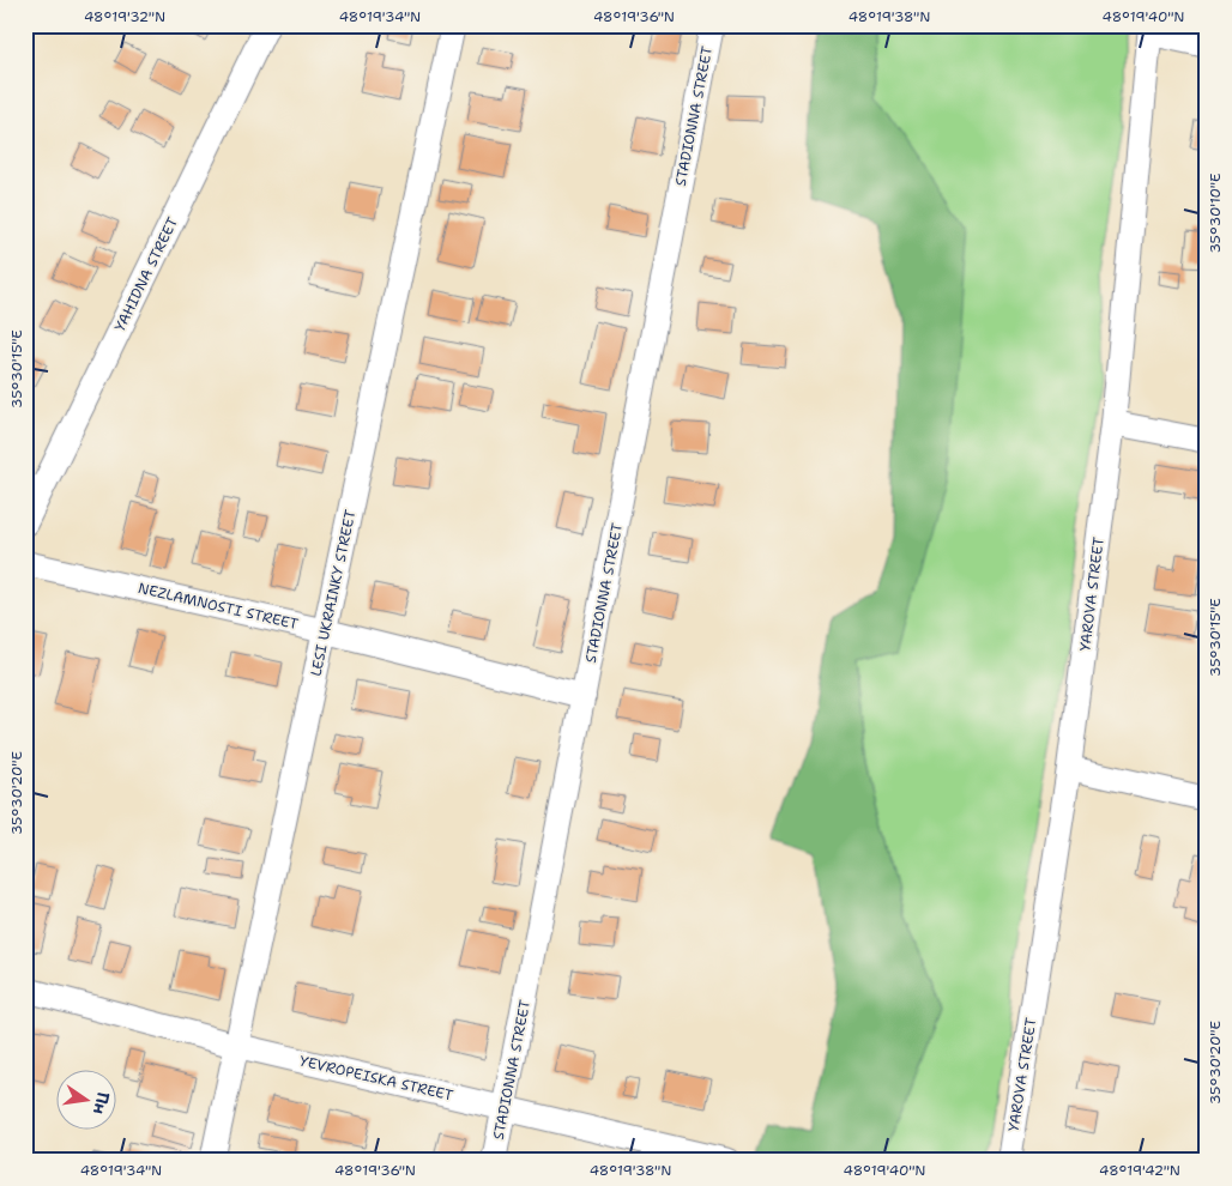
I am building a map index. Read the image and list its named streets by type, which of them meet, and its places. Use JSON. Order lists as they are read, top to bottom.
{
  "streets": {
    "street": [
      "STADIONNA STREET",
      "YAHIDNA STREET",
      "LESI UKRAINKY STREET",
      "YAROVA STREET",
      "NEZLAMNOSTI STREET",
      "YEVROPEISKA STREET"
    ]
  },
  "crossings": [
    ["STADIONNA STREET", "NEZLAMNOSTI STREET"],
    ["STADIONNA STREET", "YEVROPEISKA STREET"],
    ["LESI UKRAINKY STREET", "NEZLAMNOSTI STREET"],
    ["LESI UKRAINKY STREET", "YEVROPEISKA STREET"]
  ],
  "north": "right",
  "coordinates": [
    "48°19'32\"N",
    "48°19'34\"N",
    "48°19'36\"N",
    "48°19'38\"N",
    "48°19'40\"N",
    "35°30'10\"E",
    "35°30'15\"E",
    "35°30'20\"E",
    "48°19'42\"N"
  ]
}
